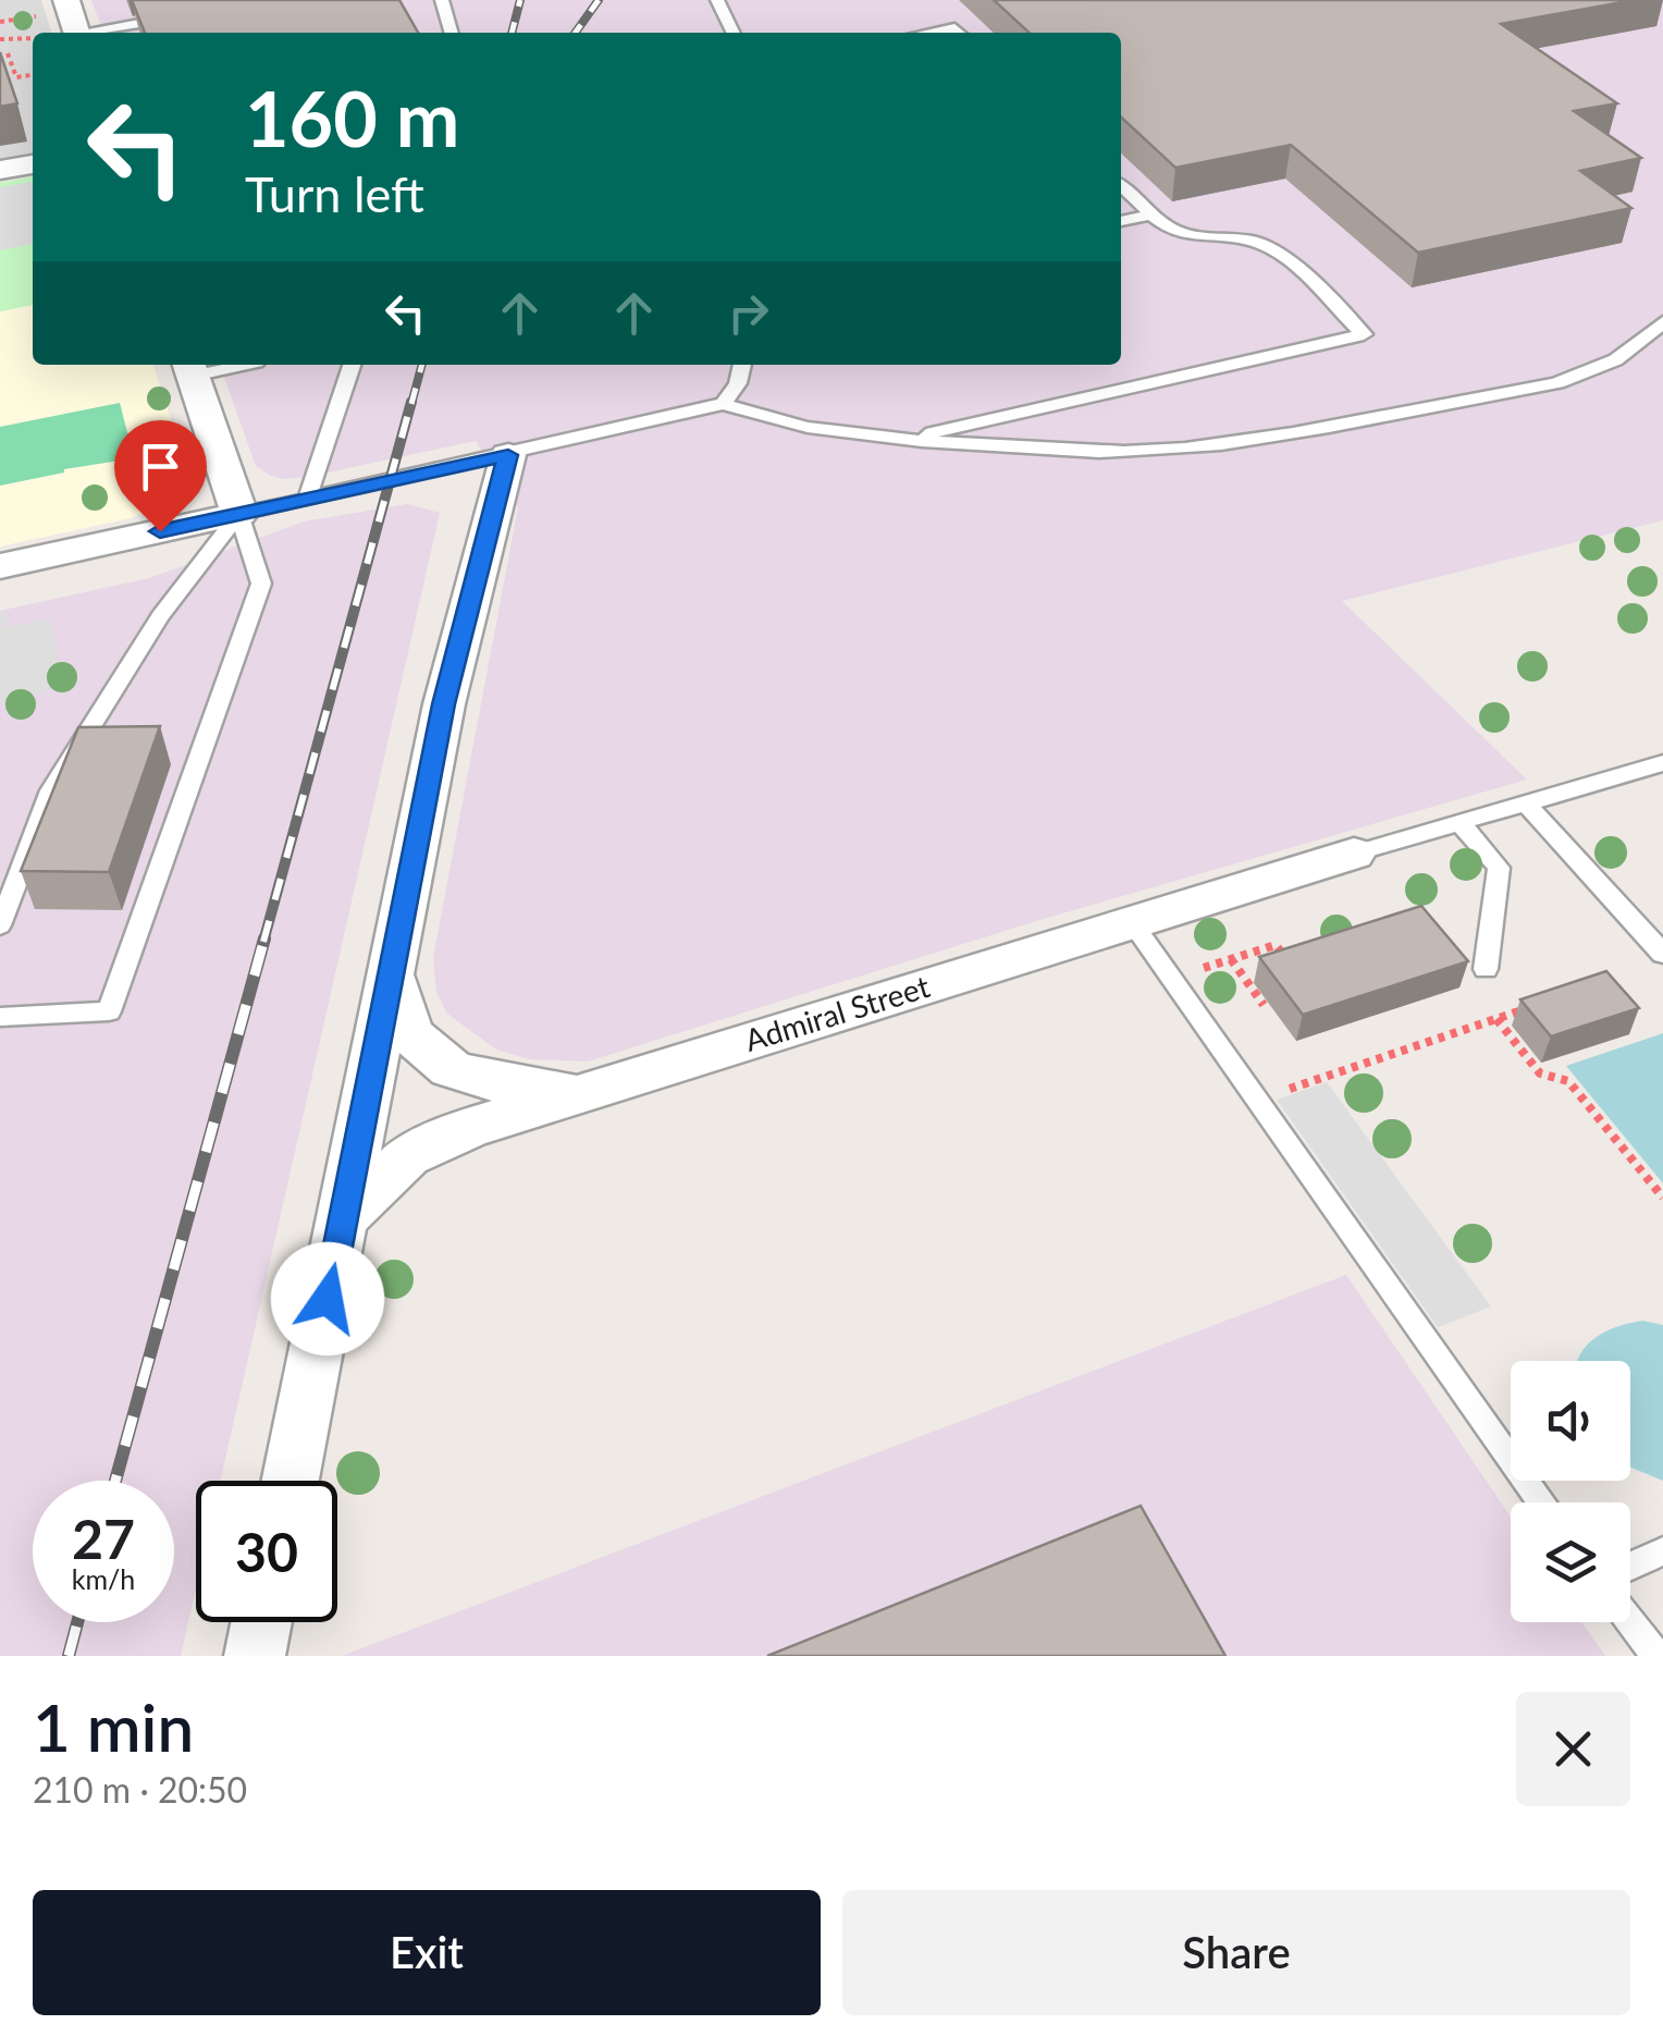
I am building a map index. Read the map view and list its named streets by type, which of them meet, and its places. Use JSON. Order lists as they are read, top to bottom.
{
  "streets": {
    "street": ["Admiral Street"]
  },
  "page": {
    "turn": ["160 m", "Turn left"],
    "speed": "27 km/h",
    "limit": "30",
    "heading": ["1 min", "210 m · 20:50"],
    "buttons": ["Exit", "Share"]
  }
}
